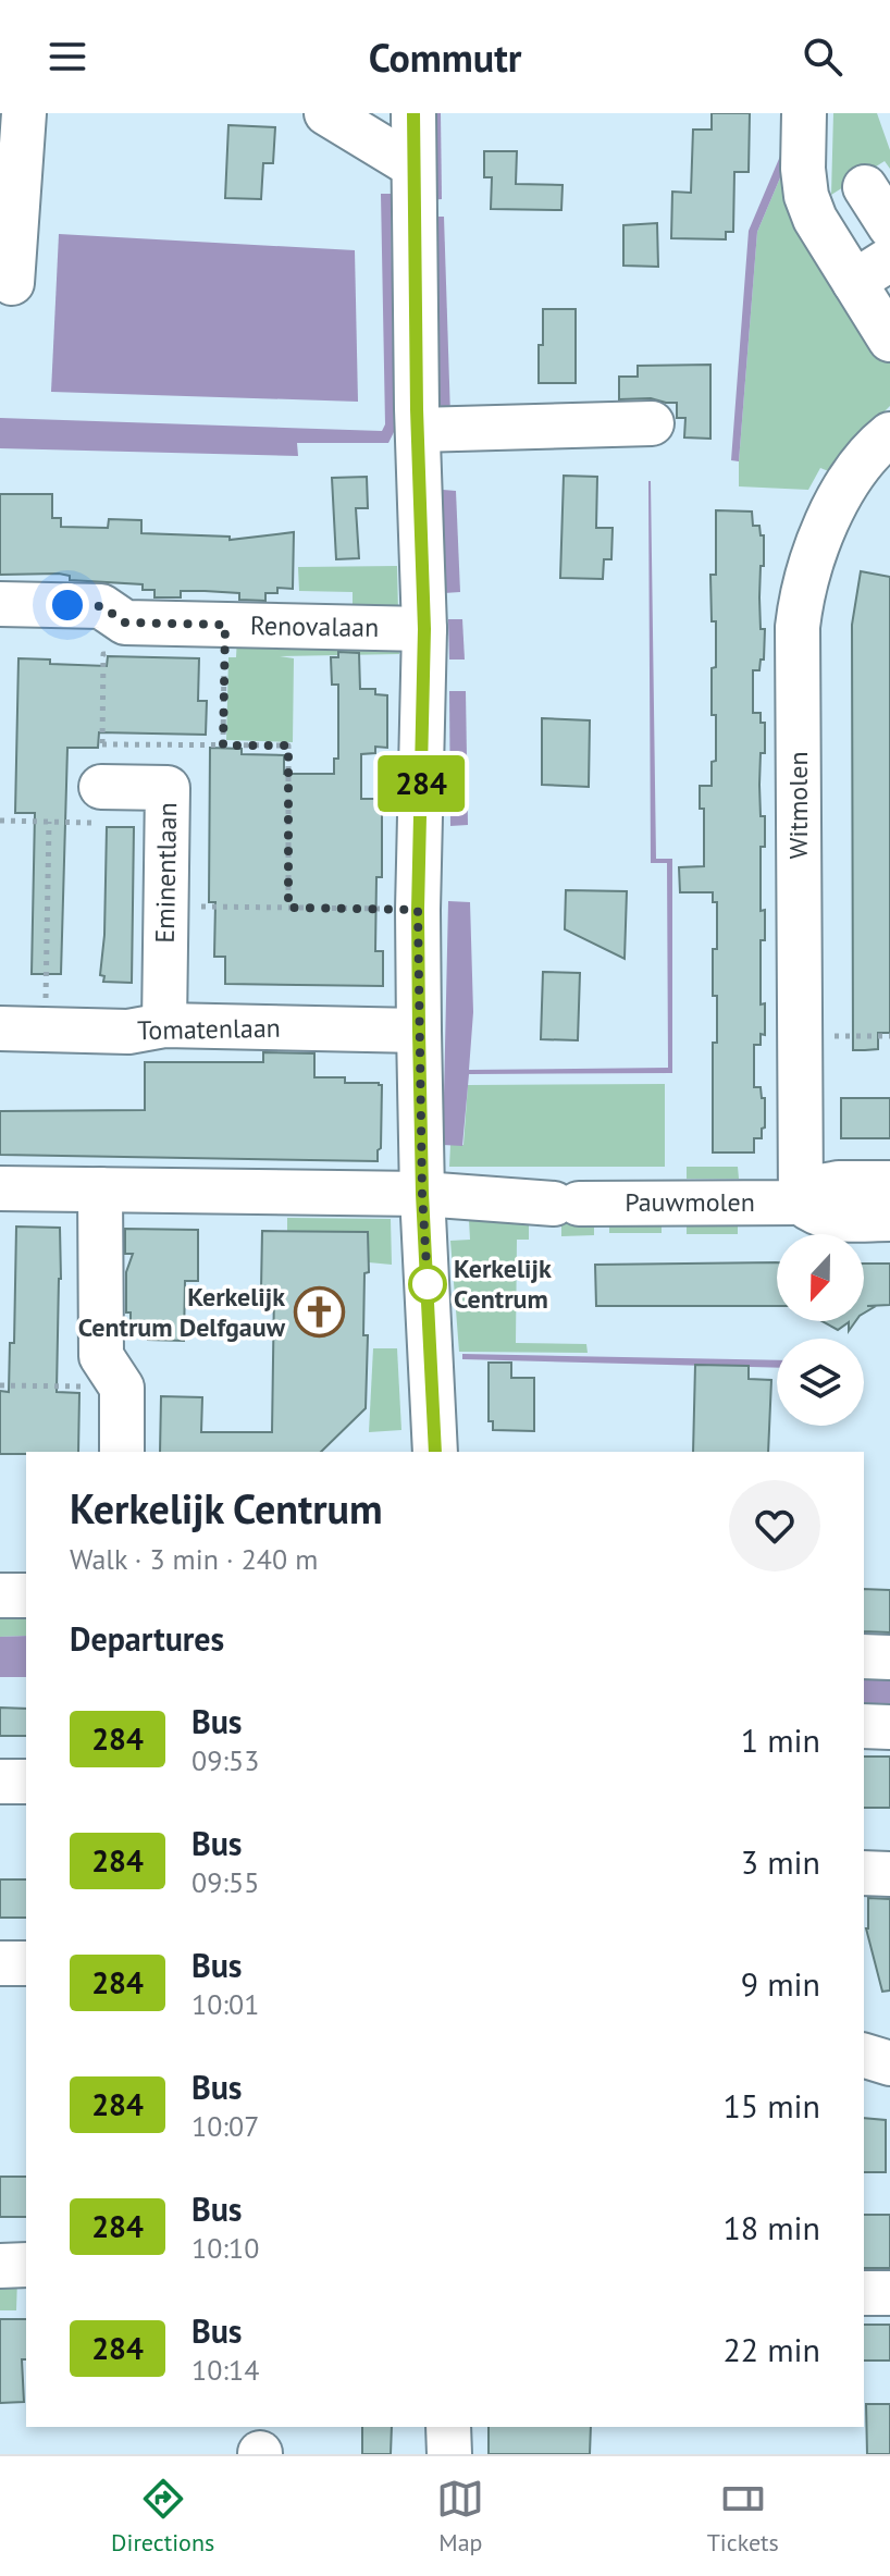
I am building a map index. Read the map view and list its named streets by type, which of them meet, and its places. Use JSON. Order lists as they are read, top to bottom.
{
  "streets": {
    "street": [
      "Renovalaan",
      "Witmolen",
      "Eminentlaan",
      "Tomatenlaan",
      "Pauwmolen"
    ]
  },
  "crossings": [
    ["Witmolen", "Pauwmolen"],
    ["Eminentlaan", "Tomatenlaan"]
  ],
  "places": {
    "other": ["Kerkelijk Centrum"],
    "church": ["Kerkelijk Centrum Delfgauw"]
  },
  "lines": ["bus line 284"],
  "north": "bottom",
  "page": {
    "header": "Commutr",
    "on_map": "284",
    "heading": [
      ["Kerkelijk Centrum", "Walk · 3 min · 240 m"],
      "Departures"
    ],
    "list": [
      {
        "mark": "284",
        "name": "Bus",
        "note": "09:53",
        "value": "1 min"
      },
      {
        "mark": "284",
        "name": "Bus",
        "note": "09:55",
        "value": "3 min"
      },
      {
        "mark": "284",
        "name": "Bus",
        "note": "10:01",
        "value": "9 min"
      },
      {
        "mark": "284",
        "name": "Bus",
        "note": "10:07",
        "value": "15 min"
      },
      {
        "mark": "284",
        "name": "Bus",
        "note": "10:10",
        "value": "18 min"
      },
      {
        "mark": "284",
        "name": "Bus",
        "note": "10:14",
        "value": "22 min"
      }
    ],
    "tabs": ["Directions", "Map", "Tickets"]
  }
}
